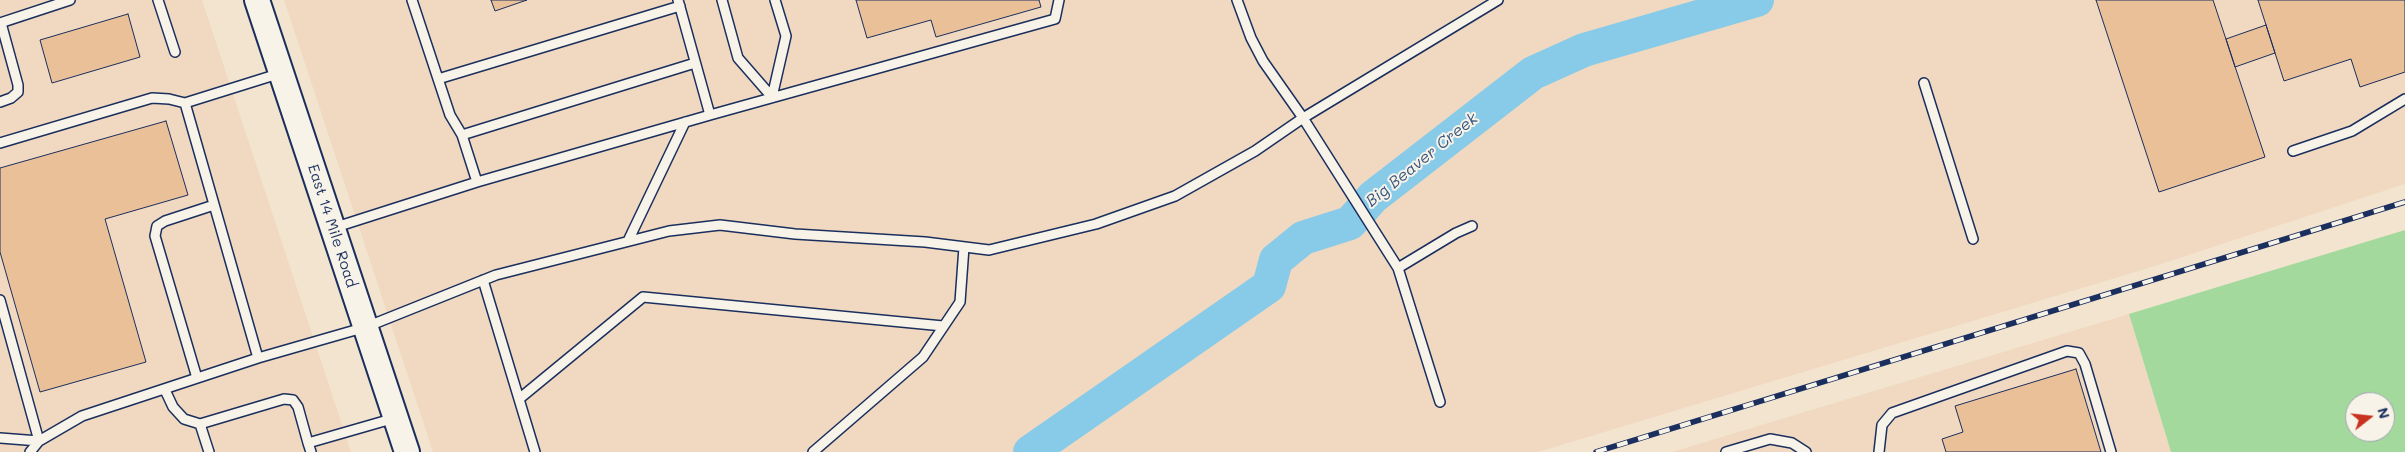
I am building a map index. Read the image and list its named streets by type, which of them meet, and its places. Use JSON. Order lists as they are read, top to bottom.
{
  "streets": {
    "main road": ["East 14 Mile Road"]
  },
  "water": ["Big Beaver Creek"],
  "north": "right"
}
